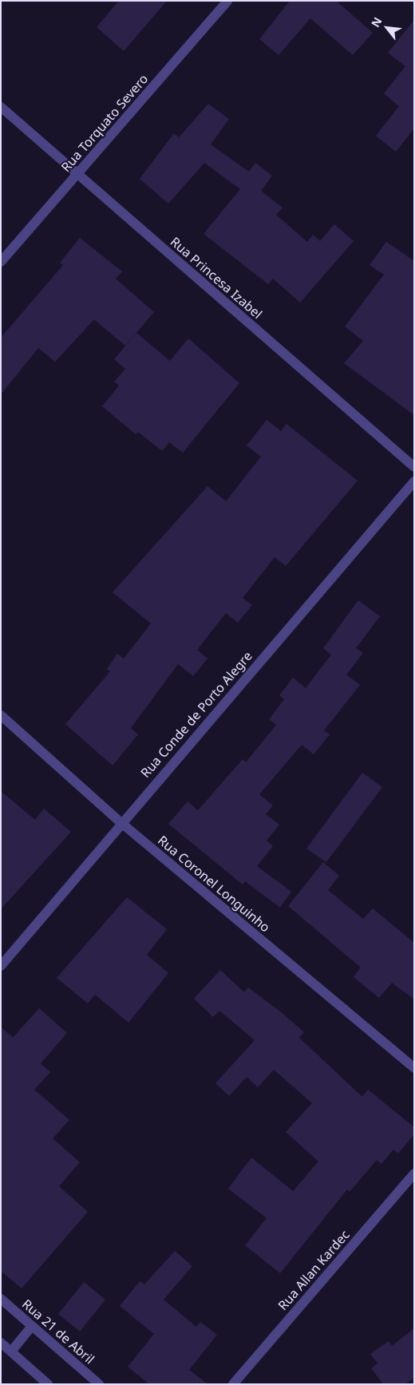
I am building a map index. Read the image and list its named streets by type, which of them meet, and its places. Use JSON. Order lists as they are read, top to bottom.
{
  "streets": {
    "street": [
      "Rua Torquato Severo",
      "Rua Princesa Izabel",
      "Rua Conde de Porto Alegre",
      "Rua Coronel Longuinho",
      "Rua Allan Kardec",
      "Rua 21 de Abril"
    ]
  },
  "crossings": [
    ["Rua Torquato Severo", "Rua Princesa Izabel"],
    ["Rua Conde de Porto Alegre", "Rua Coronel Longuinho"]
  ],
  "north": "top left"
}
